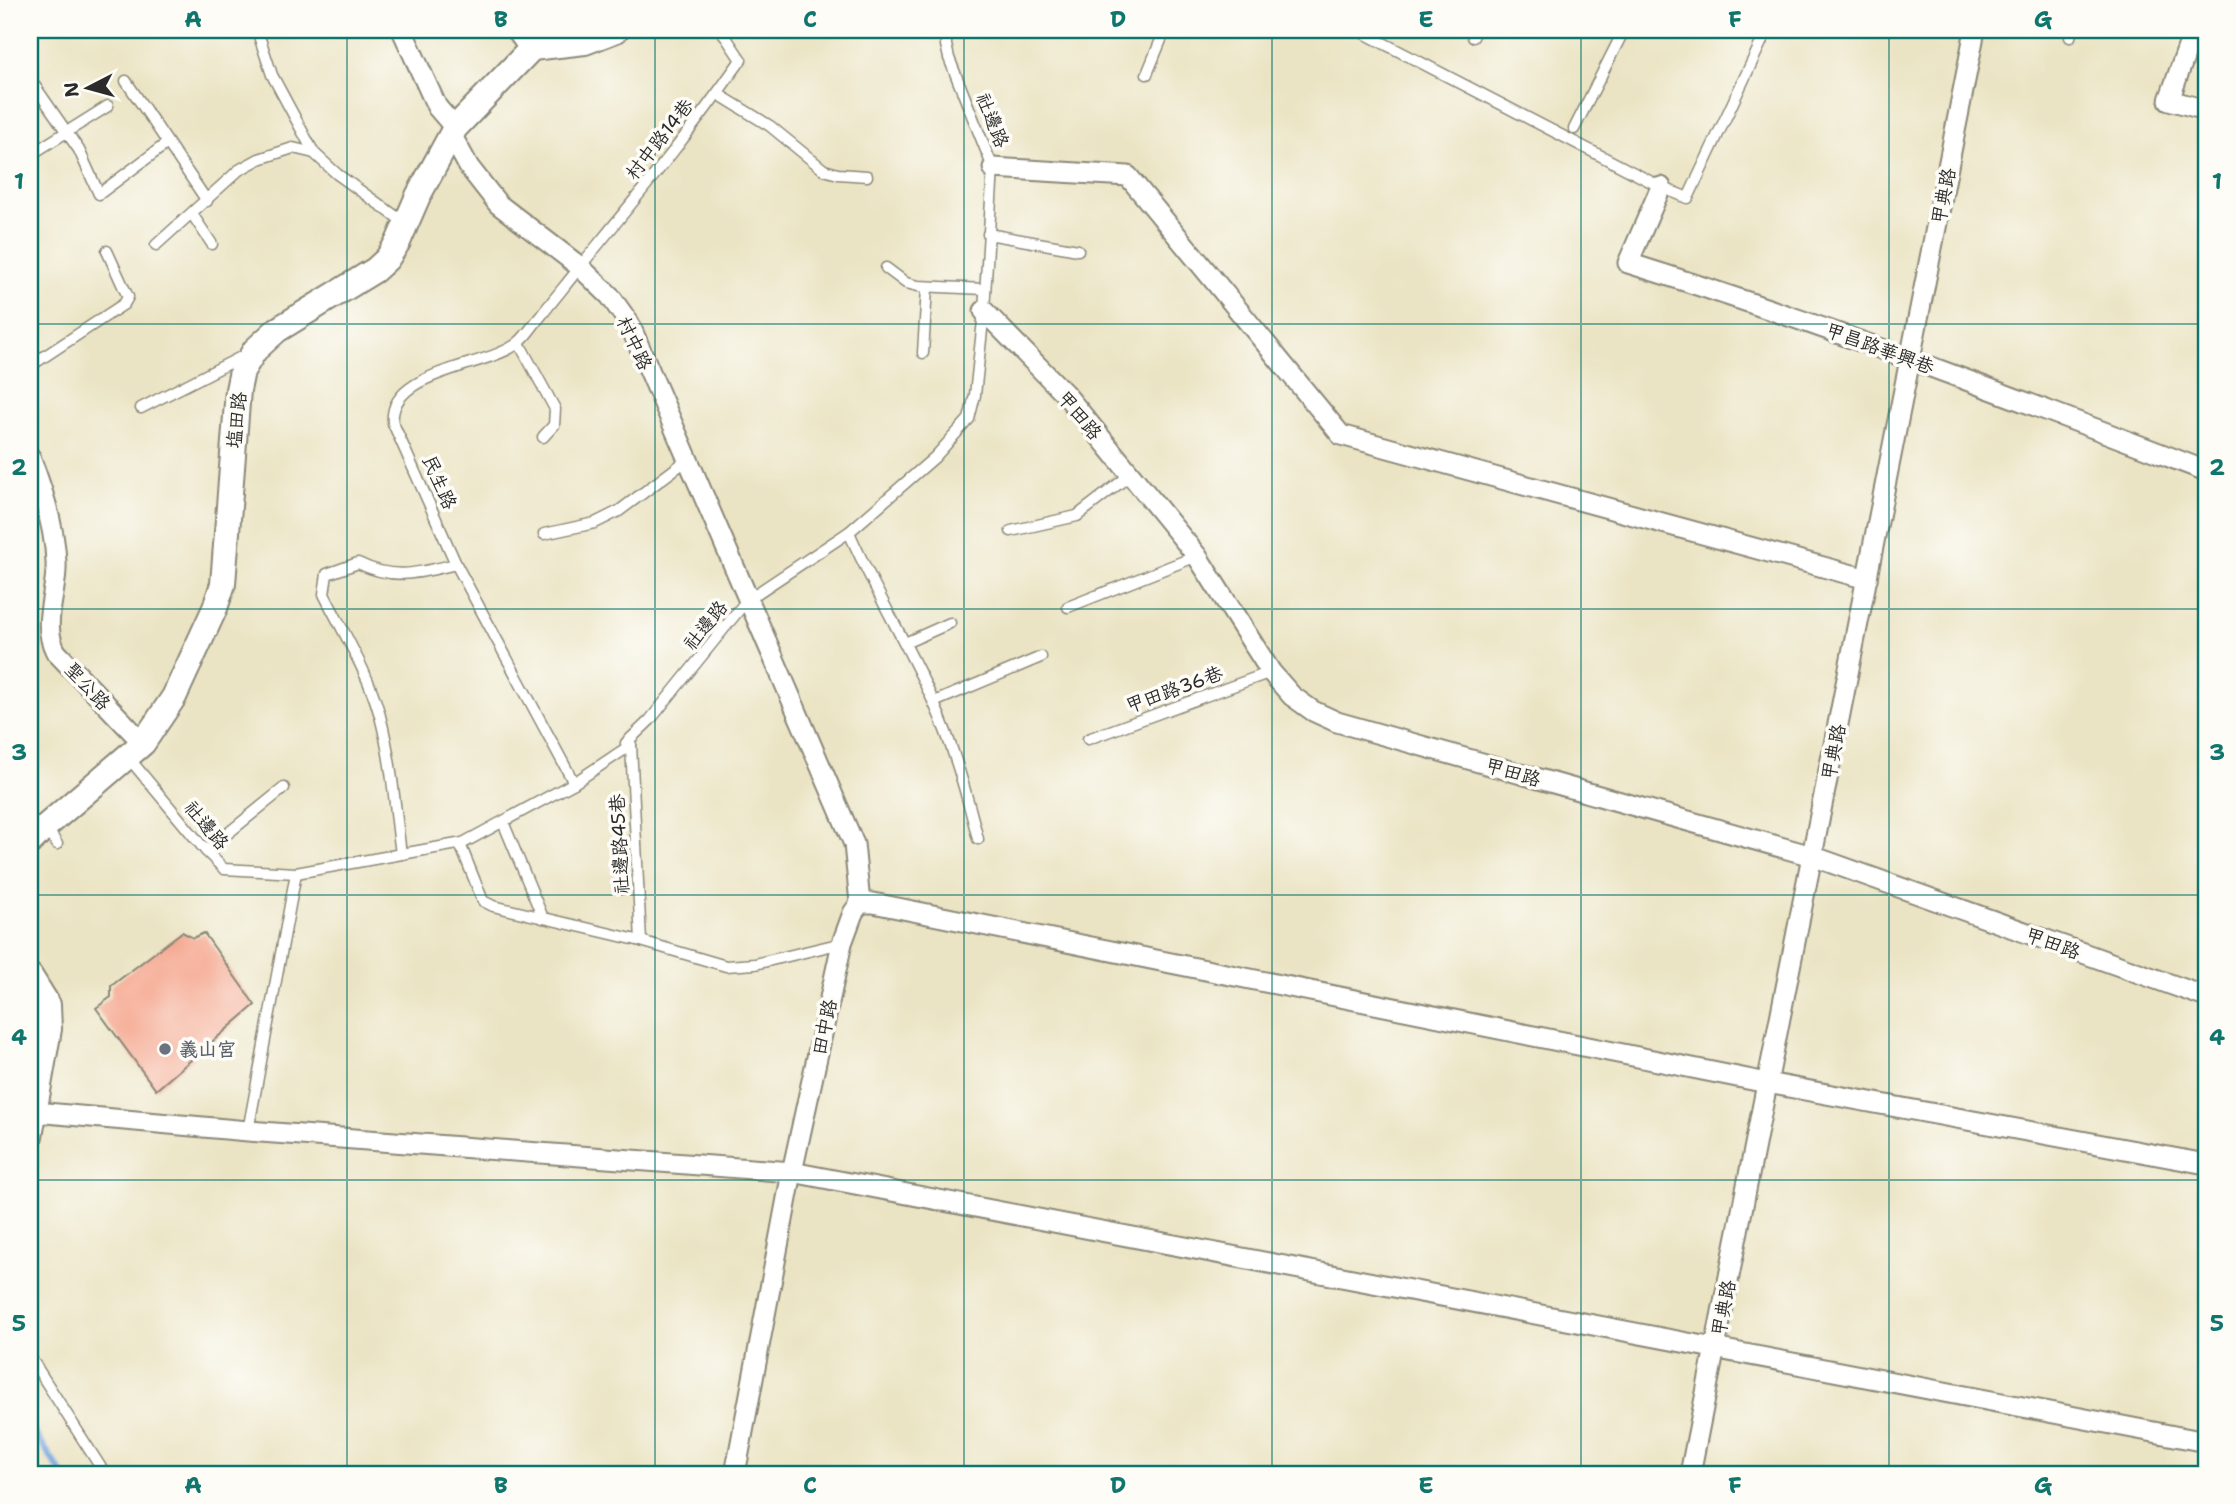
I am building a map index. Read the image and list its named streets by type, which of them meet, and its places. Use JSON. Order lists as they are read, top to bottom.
{
  "streets": {
    "street": [
      "甲典路",
      "村中路",
      "甲昌路華興巷",
      "甲田路",
      "塩田路",
      "聖公路",
      "田中路"
    ],
    "lane": [
      "社邊路",
      "村中路14巷",
      "民生路",
      "甲田路36巷",
      "社邊路45巷"
    ]
  },
  "crossings": [
    ["社邊路", "村中路"],
    ["社邊路", "甲田路"],
    ["社邊路", "塩田路"],
    ["社邊路", "民生路"],
    ["社邊路", "聖公路"],
    ["社邊路", "社邊路45巷"],
    ["村中路14巷", "村中路"],
    ["村中路14巷", "民生路"],
    ["甲典路", "甲昌路華興巷"],
    ["甲典路", "甲田路"],
    ["村中路", "塩田路"],
    ["村中路", "民生路"],
    ["甲田路", "甲田路36巷"],
    ["塩田路", "聖公路"]
  ],
  "places": ["義山宮"],
  "north": "left",
  "grid": {
    "columns": [
      "A",
      "B",
      "C",
      "D",
      "E",
      "F",
      "G"
    ],
    "rows": [
      "1",
      "2",
      "3",
      "4",
      "5"
    ]
  }
}
